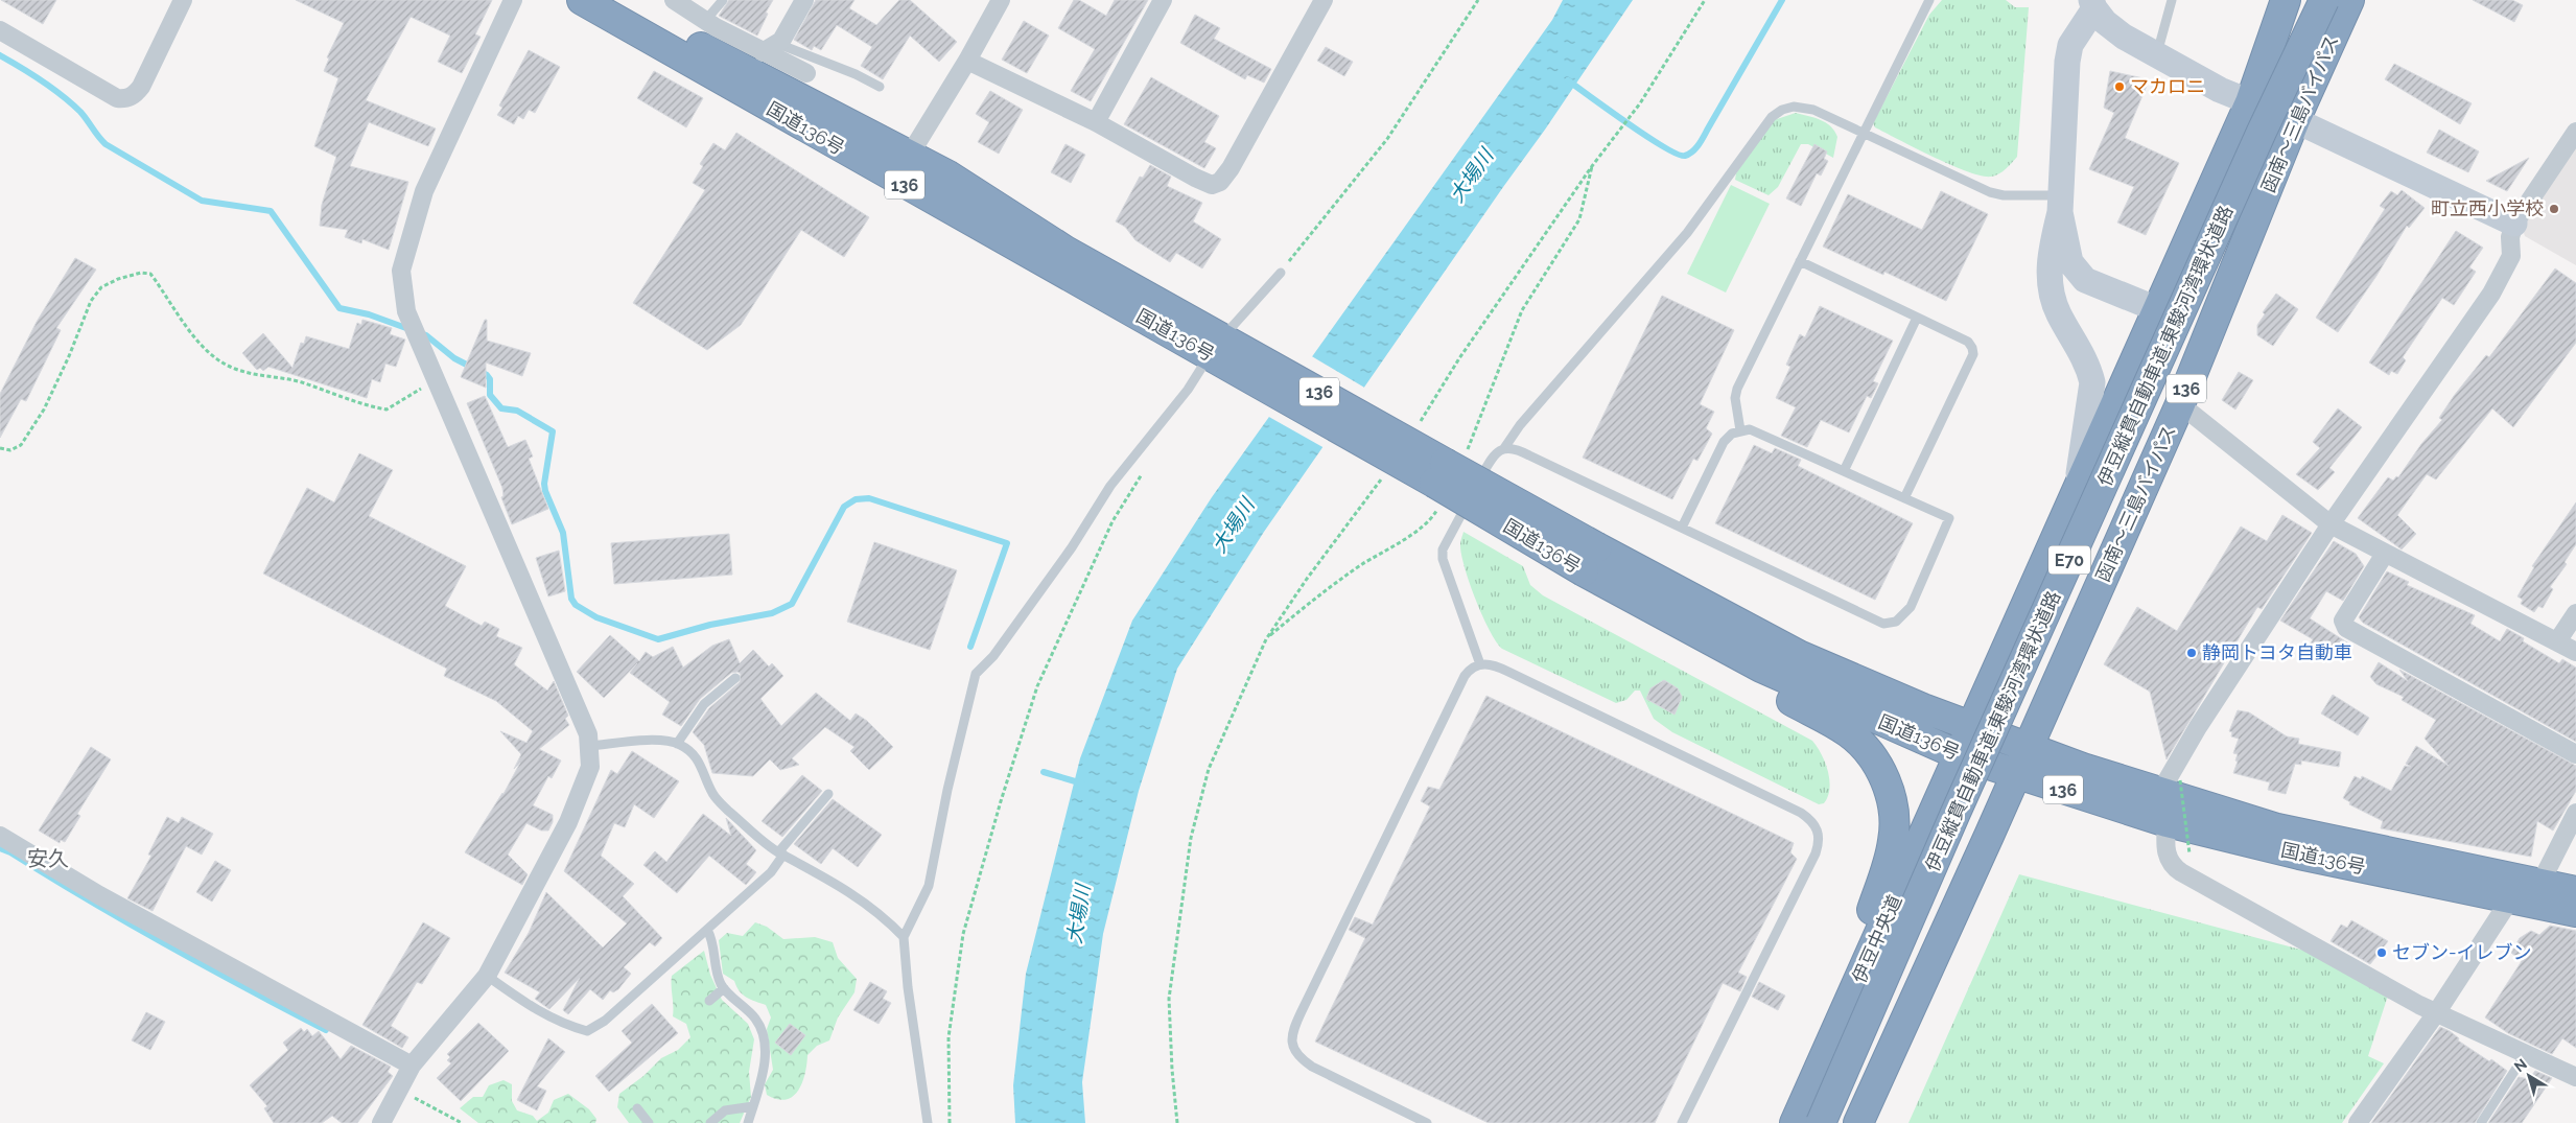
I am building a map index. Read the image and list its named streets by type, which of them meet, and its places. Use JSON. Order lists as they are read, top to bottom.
{
  "streets": {
    "highway": [
      "函南～三島バイパス",
      "国道136号",
      "136",
      "伊豆縦貫自動車道;東駿河湾環状道路",
      "E70",
      "伊豆中央道"
    ]
  },
  "crossings": [
    ["函南～三島バイパス", "国道136号"],
    ["函南～三島バイパス", "136"],
    ["国道136号", "136"],
    ["国道136号", "伊豆中央道"],
    ["伊豆縦貫自動車道;東駿河湾環状道路", "伊豆中央道"]
  ],
  "districts": ["安久"],
  "water": ["大場川"],
  "places": [
    "マカロニ",
    "町立西小学校",
    "静岡トヨタ自動車",
    "セブン-イレブン"
  ],
  "north": "top left"
}
